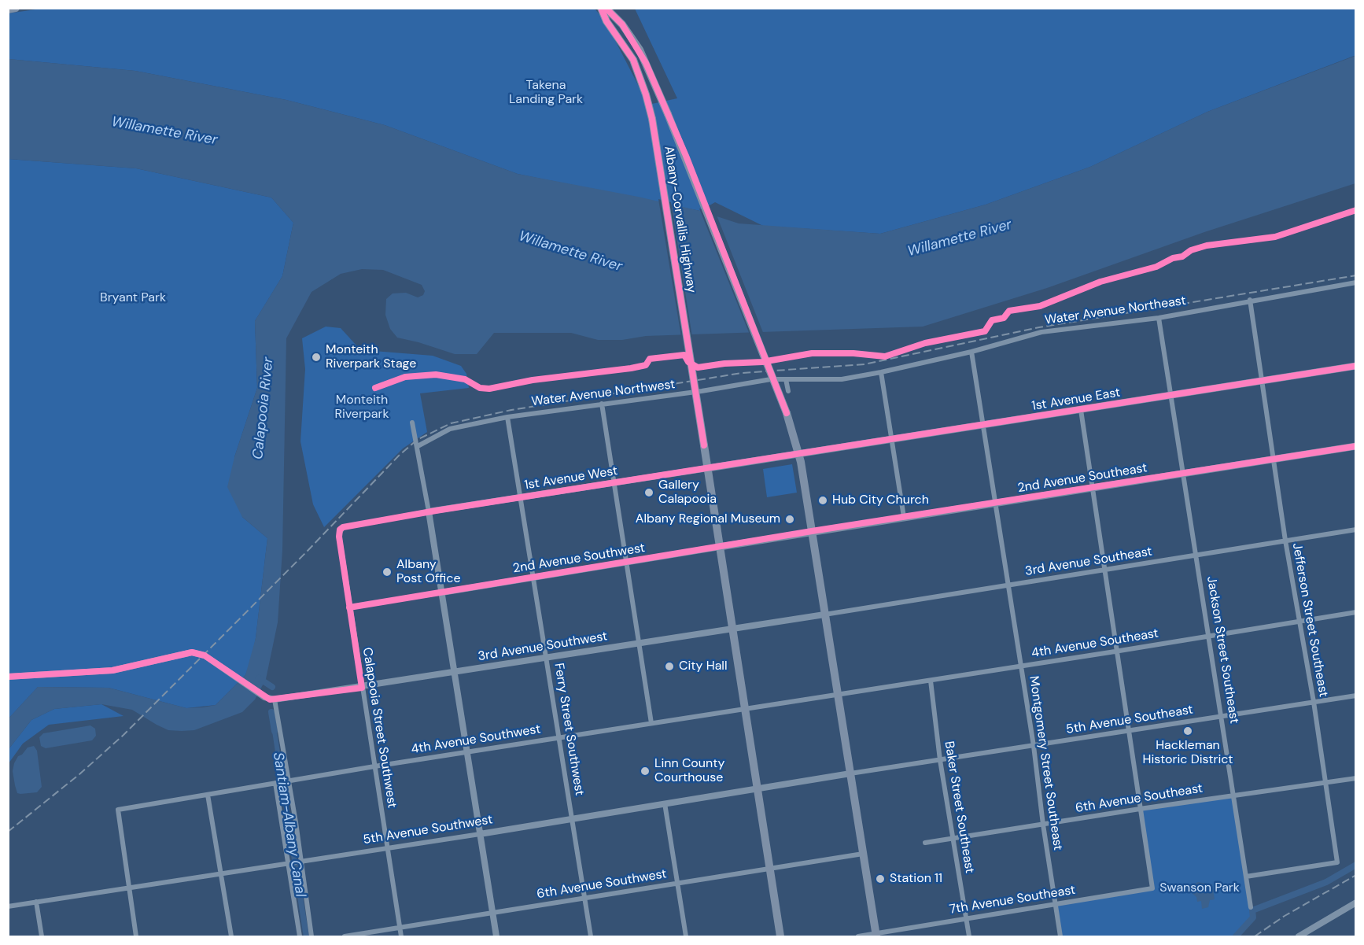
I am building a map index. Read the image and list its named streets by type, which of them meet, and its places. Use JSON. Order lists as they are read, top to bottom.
{
  "streets": {
    "highway": ["Albany-Corvallis Highway"],
    "main road": [
      "1st Avenue East",
      "1st Avenue West",
      "2nd Avenue Southeast",
      "2nd Avenue Southwest"
    ],
    "street": [
      "Water Avenue Northeast",
      "Water Avenue Northwest",
      "3rd Avenue Southeast",
      "Jefferson Street Southeast",
      "4th Avenue Southeast",
      "3rd Avenue Southwest",
      "Jackson Street Southeast",
      "5th Avenue Southeast",
      "Calapooia Street Southwest",
      "Ferry Street Southwest",
      "4th Avenue Southwest",
      "Montgomery Street Southeast",
      "6th Avenue Southeast",
      "Baker Street Southeast",
      "5th Avenue Southwest",
      "6th Avenue Southwest",
      "7th Avenue Southeast"
    ]
  },
  "crossings": [
    ["Albany-Corvallis Highway", "1st Avenue East"],
    ["Albany-Corvallis Highway", "1st Avenue West"],
    ["Albany-Corvallis Highway", "2nd Avenue Southeast"],
    ["Albany-Corvallis Highway", "2nd Avenue Southwest"],
    ["Albany-Corvallis Highway", "3rd Avenue Southeast"],
    ["Albany-Corvallis Highway", "4th Avenue Southeast"],
    ["Albany-Corvallis Highway", "3rd Avenue Southwest"],
    ["Albany-Corvallis Highway", "5th Avenue Southeast"],
    ["Albany-Corvallis Highway", "4th Avenue Southwest"],
    ["Albany-Corvallis Highway", "5th Avenue Southwest"],
    ["Albany-Corvallis Highway", "6th Avenue Southwest"],
    ["Albany-Corvallis Highway", "7th Avenue Southeast"],
    ["Water Avenue Northeast", "Water Avenue Northwest"],
    ["Water Avenue Northeast", "Jefferson Street Southeast"],
    ["Water Avenue Northeast", "Jackson Street Southeast"],
    ["Water Avenue Northeast", "Montgomery Street Southeast"],
    ["Water Avenue Northwest", "Ferry Street Southwest"],
    ["1st Avenue East", "1st Avenue West"],
    ["1st Avenue East", "Jefferson Street Southeast"],
    ["1st Avenue East", "Jackson Street Southeast"],
    ["1st Avenue East", "Montgomery Street Southeast"],
    ["1st Avenue West", "Calapooia Street Southwest"],
    ["1st Avenue West", "Ferry Street Southwest"],
    ["2nd Avenue Southeast", "2nd Avenue Southwest"],
    ["2nd Avenue Southeast", "Jefferson Street Southeast"],
    ["2nd Avenue Southeast", "Jackson Street Southeast"],
    ["2nd Avenue Southeast", "Montgomery Street Southeast"],
    ["2nd Avenue Southwest", "Calapooia Street Southwest"],
    ["2nd Avenue Southwest", "Ferry Street Southwest"],
    ["3rd Avenue Southeast", "Jefferson Street Southeast"],
    ["3rd Avenue Southeast", "3rd Avenue Southwest"],
    ["3rd Avenue Southeast", "Jackson Street Southeast"],
    ["3rd Avenue Southeast", "Montgomery Street Southeast"],
    ["Jefferson Street Southeast", "4th Avenue Southeast"],
    ["Jefferson Street Southeast", "Jackson Street Southeast"],
    ["Jefferson Street Southeast", "5th Avenue Southeast"],
    ["Jefferson Street Southeast", "6th Avenue Southeast"],
    ["4th Avenue Southeast", "Jackson Street Southeast"],
    ["4th Avenue Southeast", "4th Avenue Southwest"],
    ["4th Avenue Southeast", "Montgomery Street Southeast"],
    ["4th Avenue Southeast", "Baker Street Southeast"],
    ["3rd Avenue Southwest", "Calapooia Street Southwest"],
    ["3rd Avenue Southwest", "Ferry Street Southwest"],
    ["Jackson Street Southeast", "5th Avenue Southeast"],
    ["Jackson Street Southeast", "6th Avenue Southeast"],
    ["5th Avenue Southeast", "Montgomery Street Southeast"],
    ["5th Avenue Southeast", "Baker Street Southeast"],
    ["5th Avenue Southeast", "5th Avenue Southwest"],
    ["Calapooia Street Southwest", "4th Avenue Southwest"],
    ["Calapooia Street Southwest", "5th Avenue Southwest"],
    ["Calapooia Street Southwest", "6th Avenue Southwest"],
    ["Ferry Street Southwest", "4th Avenue Southwest"],
    ["Ferry Street Southwest", "5th Avenue Southwest"],
    ["Ferry Street Southwest", "6th Avenue Southwest"],
    ["4th Avenue Southwest", "5th Avenue Southwest"],
    ["Montgomery Street Southeast", "6th Avenue Southeast"],
    ["Montgomery Street Southeast", "7th Avenue Southeast"],
    ["6th Avenue Southeast", "Baker Street Southeast"],
    ["6th Avenue Southeast", "7th Avenue Southeast"],
    ["Baker Street Southeast", "7th Avenue Southeast"]
  ],
  "water": ["Willamette River", "Calapooia River", "Santiam-Albany Canal"],
  "parks": [
    "Takena Landing Park",
    "Bryant Park",
    "Monteith Riverpark",
    "Swanson Park"
  ],
  "places": [
    "Monteith Riverpark Stage",
    "Gallery Calapooia",
    "Hub City Church",
    "Albany Regional Museum",
    "Albany Post Office",
    "City Hall",
    "Hackleman Historic District",
    "Linn County Courthouse",
    "Station 11"
  ]
}
